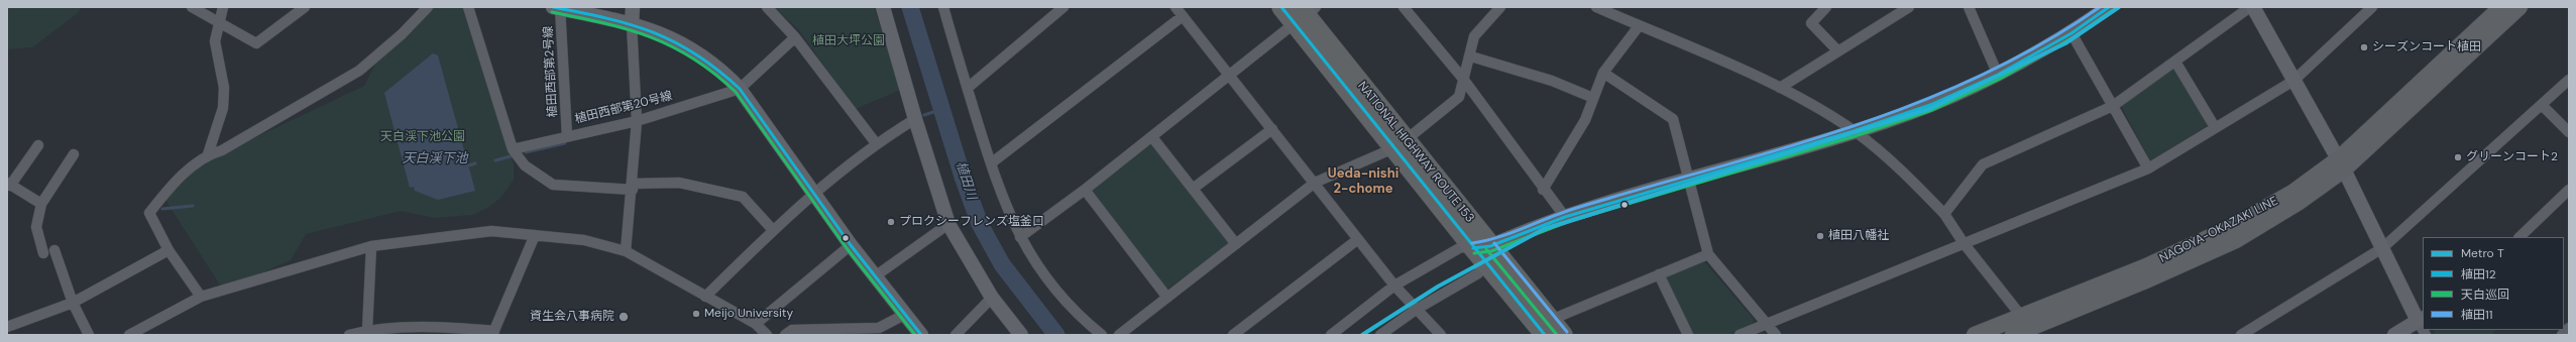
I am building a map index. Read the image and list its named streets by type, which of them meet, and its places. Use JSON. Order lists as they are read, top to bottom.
{
  "streets": {
    "highway": ["NATIONAL HIGHWAY ROUTE 153"],
    "main road": ["NAGOYA-OKAZAKI LINE"],
    "street": ["植田西部第2号線", "植田西部第20号線"]
  },
  "crossings": [
    ["植田西部第2号線", "植田西部第20号線"]
  ],
  "districts": ["Ueda-nishi 2-chome"],
  "water": ["天白渓下池", "植田川"],
  "parks": ["植田大坪公園", "天白渓下池公園"],
  "places": [
    "シーズンコート植田",
    "グリーンコート2",
    "プロクシーフレンズ塩釜口",
    "植田八幡社",
    "Meijo University",
    "資生会八事病院"
  ],
  "lines": [
    "metro line T",
    "transit line 植田12",
    "transit line 植田11",
    "transit line 天白巡回"
  ],
  "legend": [
    "Metro T",
    "植田12",
    "天白巡回",
    "植田11"
  ]
}
